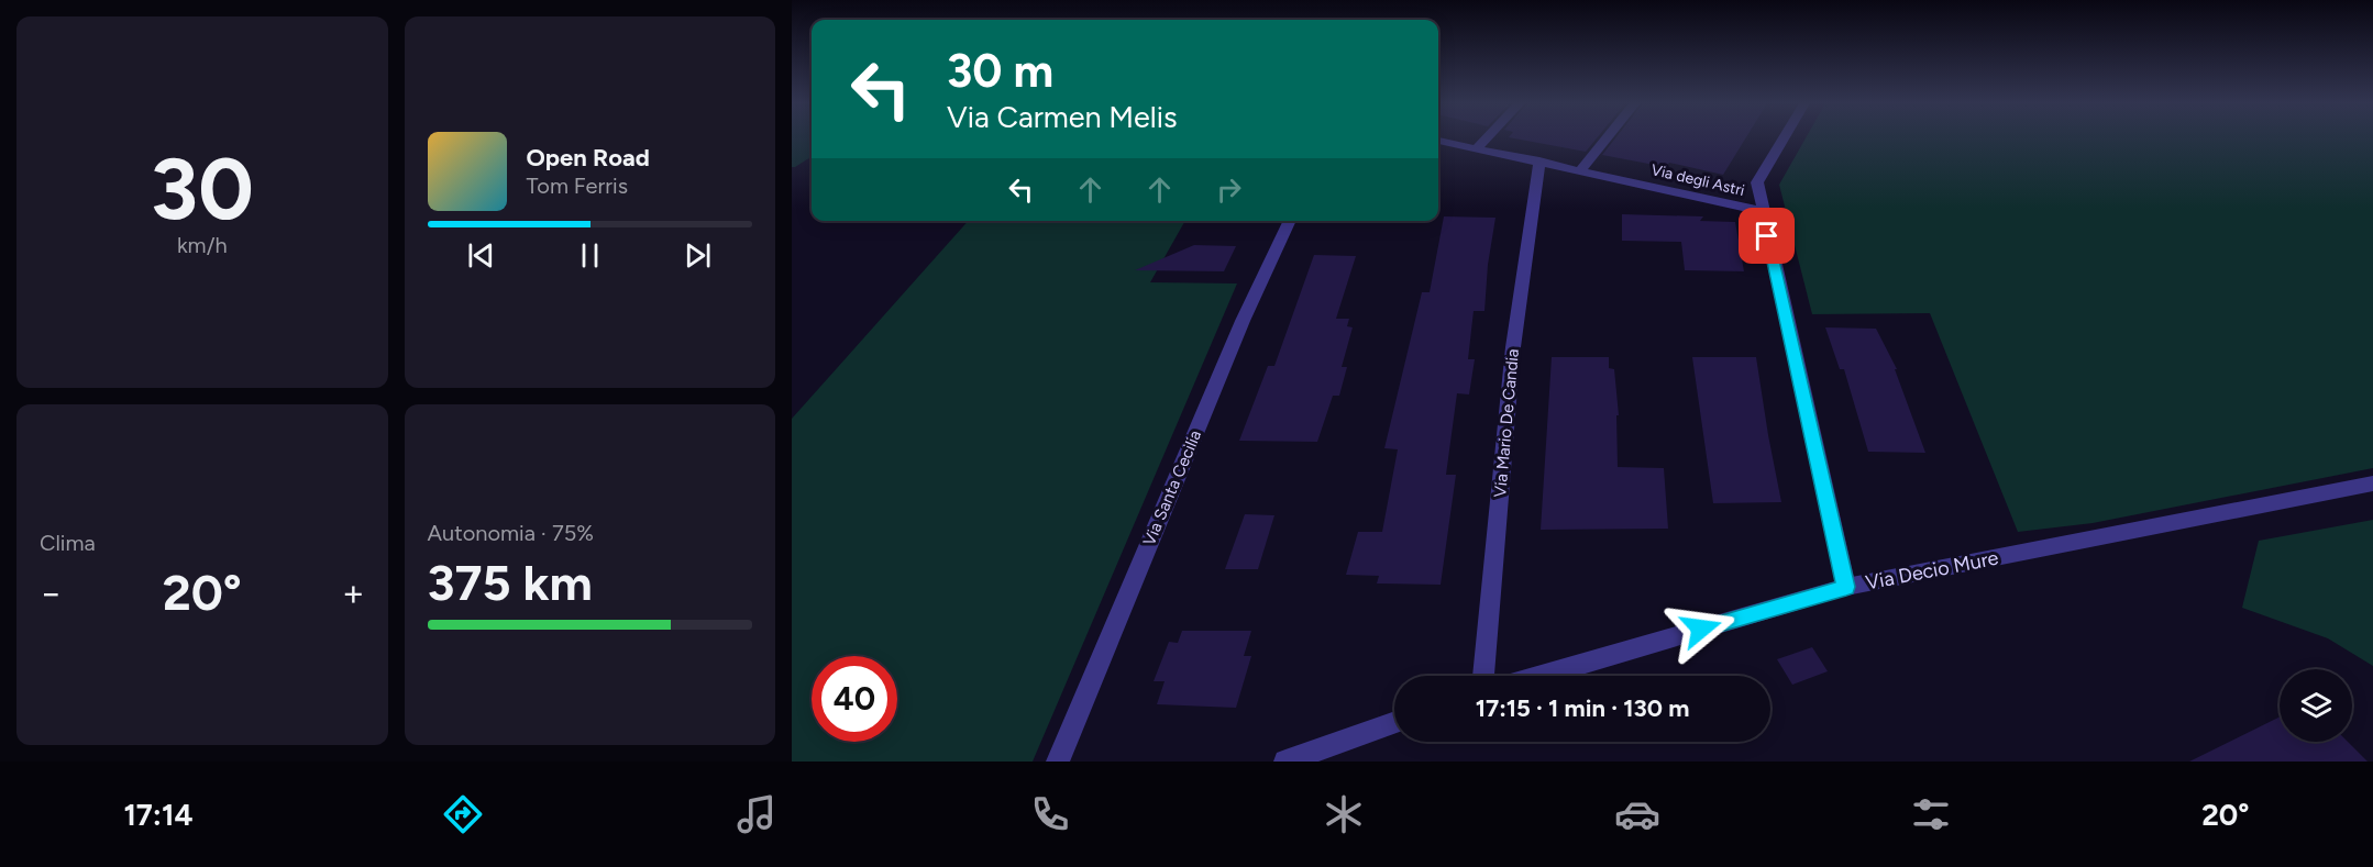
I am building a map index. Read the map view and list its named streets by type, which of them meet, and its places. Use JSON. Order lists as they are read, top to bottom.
{
  "streets": {
    "street": [
      "Via degli Astri",
      "Via Mario De Candia",
      "Via Santa Cecilia",
      "Via Decio Mure"
    ]
  },
  "crossings": [
    ["Via degli Astri", "Via Mario De Candia"]
  ],
  "page": {
    "tile": [
      ["30", "km/h"],
      "Clima",
      ["Autonomia · 75%", "375 km"]
    ],
    "turn": ["30 m", "Via Carmen Melis"],
    "song": ["Open Road", "Tom Ferris"],
    "heat": ["−", "20°", "+"],
    "limit": "40",
    "trip": "17:15 · 1 min · 130 m",
    "tabs": ["17:14", "20°"]
  }
}
